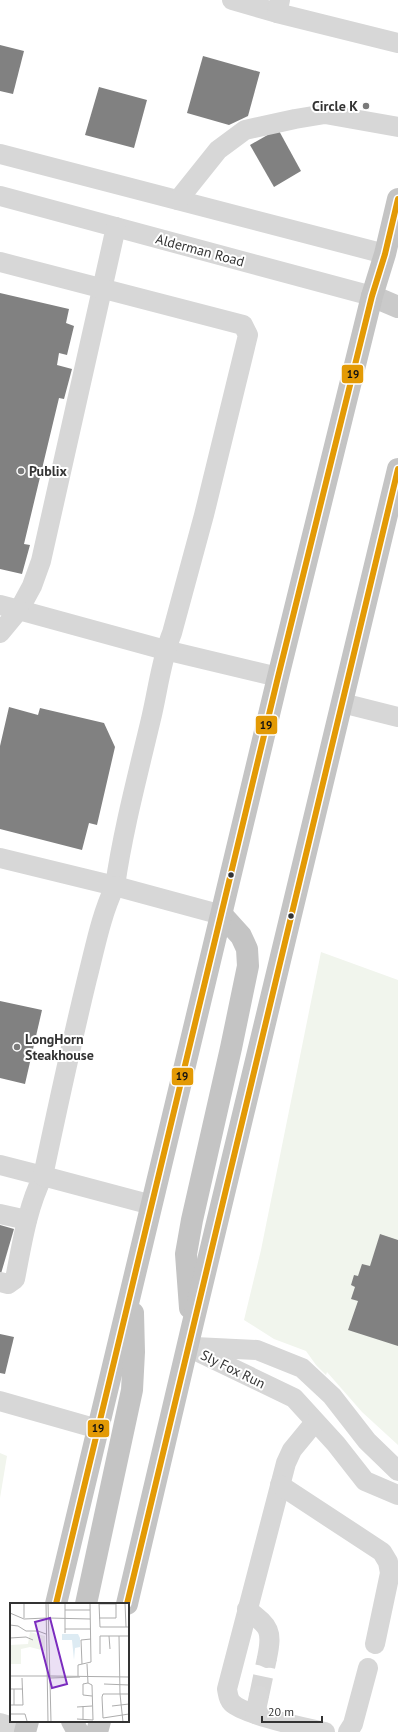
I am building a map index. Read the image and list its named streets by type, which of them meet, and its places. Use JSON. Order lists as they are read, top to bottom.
{
  "streets": {
    "main road": ["Alderman Road"],
    "street": ["Sly Fox Run"]
  },
  "places": ["Circle K", "Publix", "LongHorn Steakhouse"],
  "lines": ["transit line 19"],
  "scale_bar": "20 m"
}
